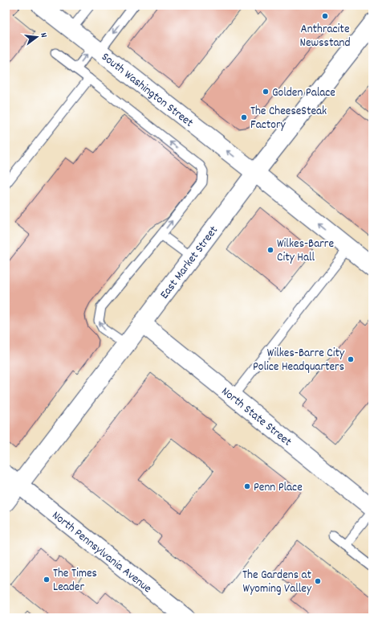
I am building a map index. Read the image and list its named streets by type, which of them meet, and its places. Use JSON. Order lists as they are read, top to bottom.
{
  "streets": {
    "main road": [
      "South Washington Street",
      "East Market Street",
      "North State Street",
      "North Pennsylvania Avenue"
    ]
  },
  "crossings": [
    ["South Washington Street", "East Market Street"],
    ["East Market Street", "North State Street"],
    ["East Market Street", "North Pennsylvania Avenue"]
  ],
  "one_way": ["South Washington Street"],
  "places": [
    "Anthracite Newsstand",
    "Golden Palace",
    "The CheeseSteak Factory",
    "Wilkes-Barre City Hall",
    "Wilkes-Barre City Police Headquarters",
    "Penn Place",
    "The Times Leader",
    "The Gardens at Wyoming Valley"
  ],
  "north": "right"
}
